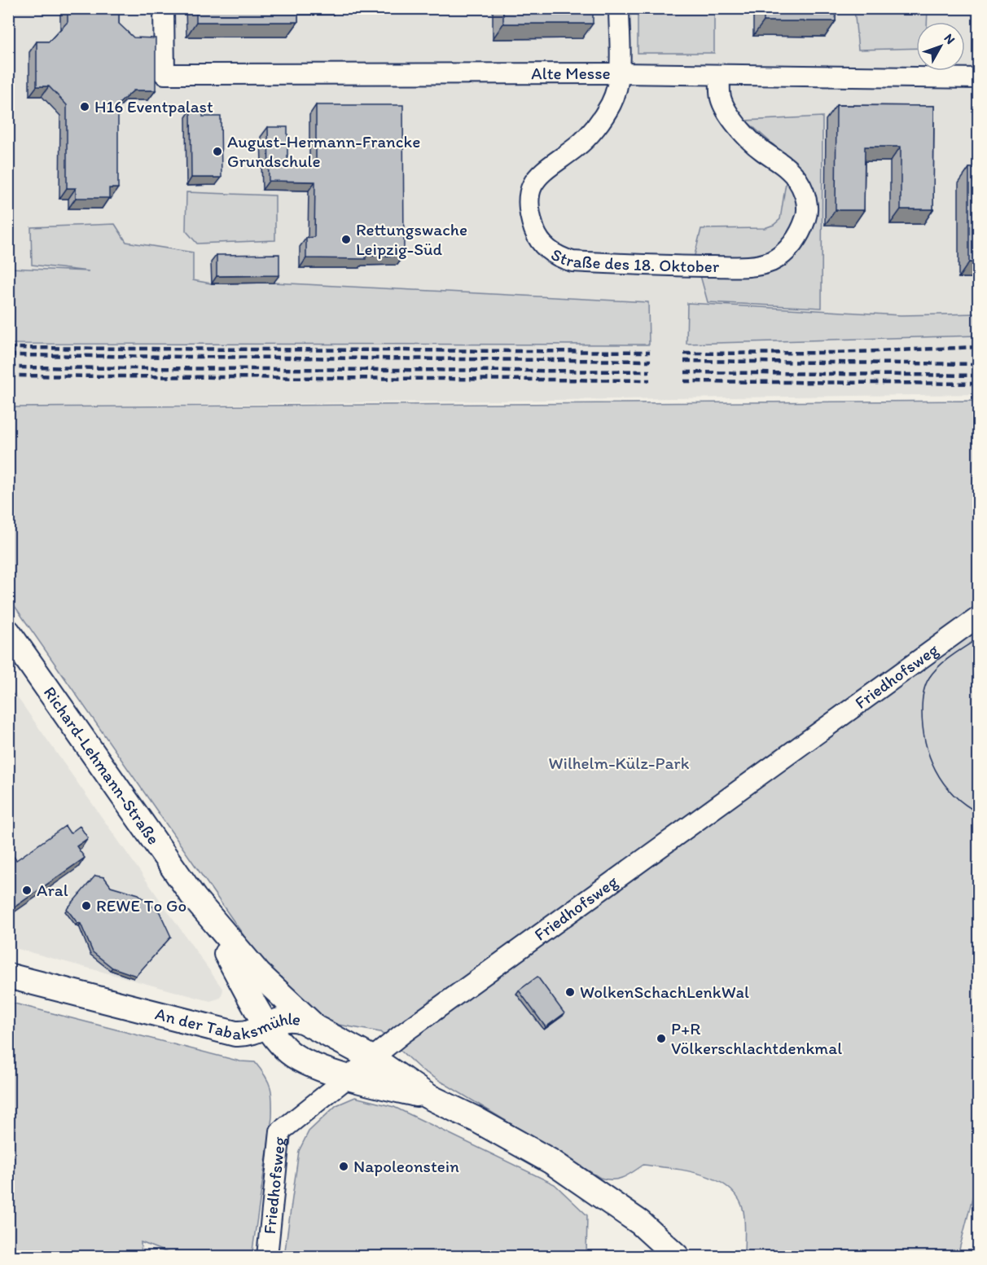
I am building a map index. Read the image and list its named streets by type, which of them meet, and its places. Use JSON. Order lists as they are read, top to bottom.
{
  "streets": {
    "main road": ["Richard-Lehmann-Straße", "An der Tabaksmühle"],
    "street": ["Alte Messe", "Straße des 18. Oktober", "Friedhofsweg"]
  },
  "crossings": [
    ["Alte Messe", "Straße des 18. Oktober"],
    ["Friedhofsweg", "Richard-Lehmann-Straße"],
    ["Friedhofsweg", "An der Tabaksmühle"],
    ["Richard-Lehmann-Straße", "An der Tabaksmühle"]
  ],
  "parks": ["Wilhelm-Külz-Park"],
  "places": [
    "H16 Eventpalast",
    "August-Hermann-Francke Grundschule",
    "Rettungswache Leipzig-Süd",
    "Aral",
    "REWE To Go",
    "WolkenSchachLenkWal",
    "P+R Völkerschlachtdenkmal",
    "Napoleonstein"
  ],
  "north": "top right"
}
